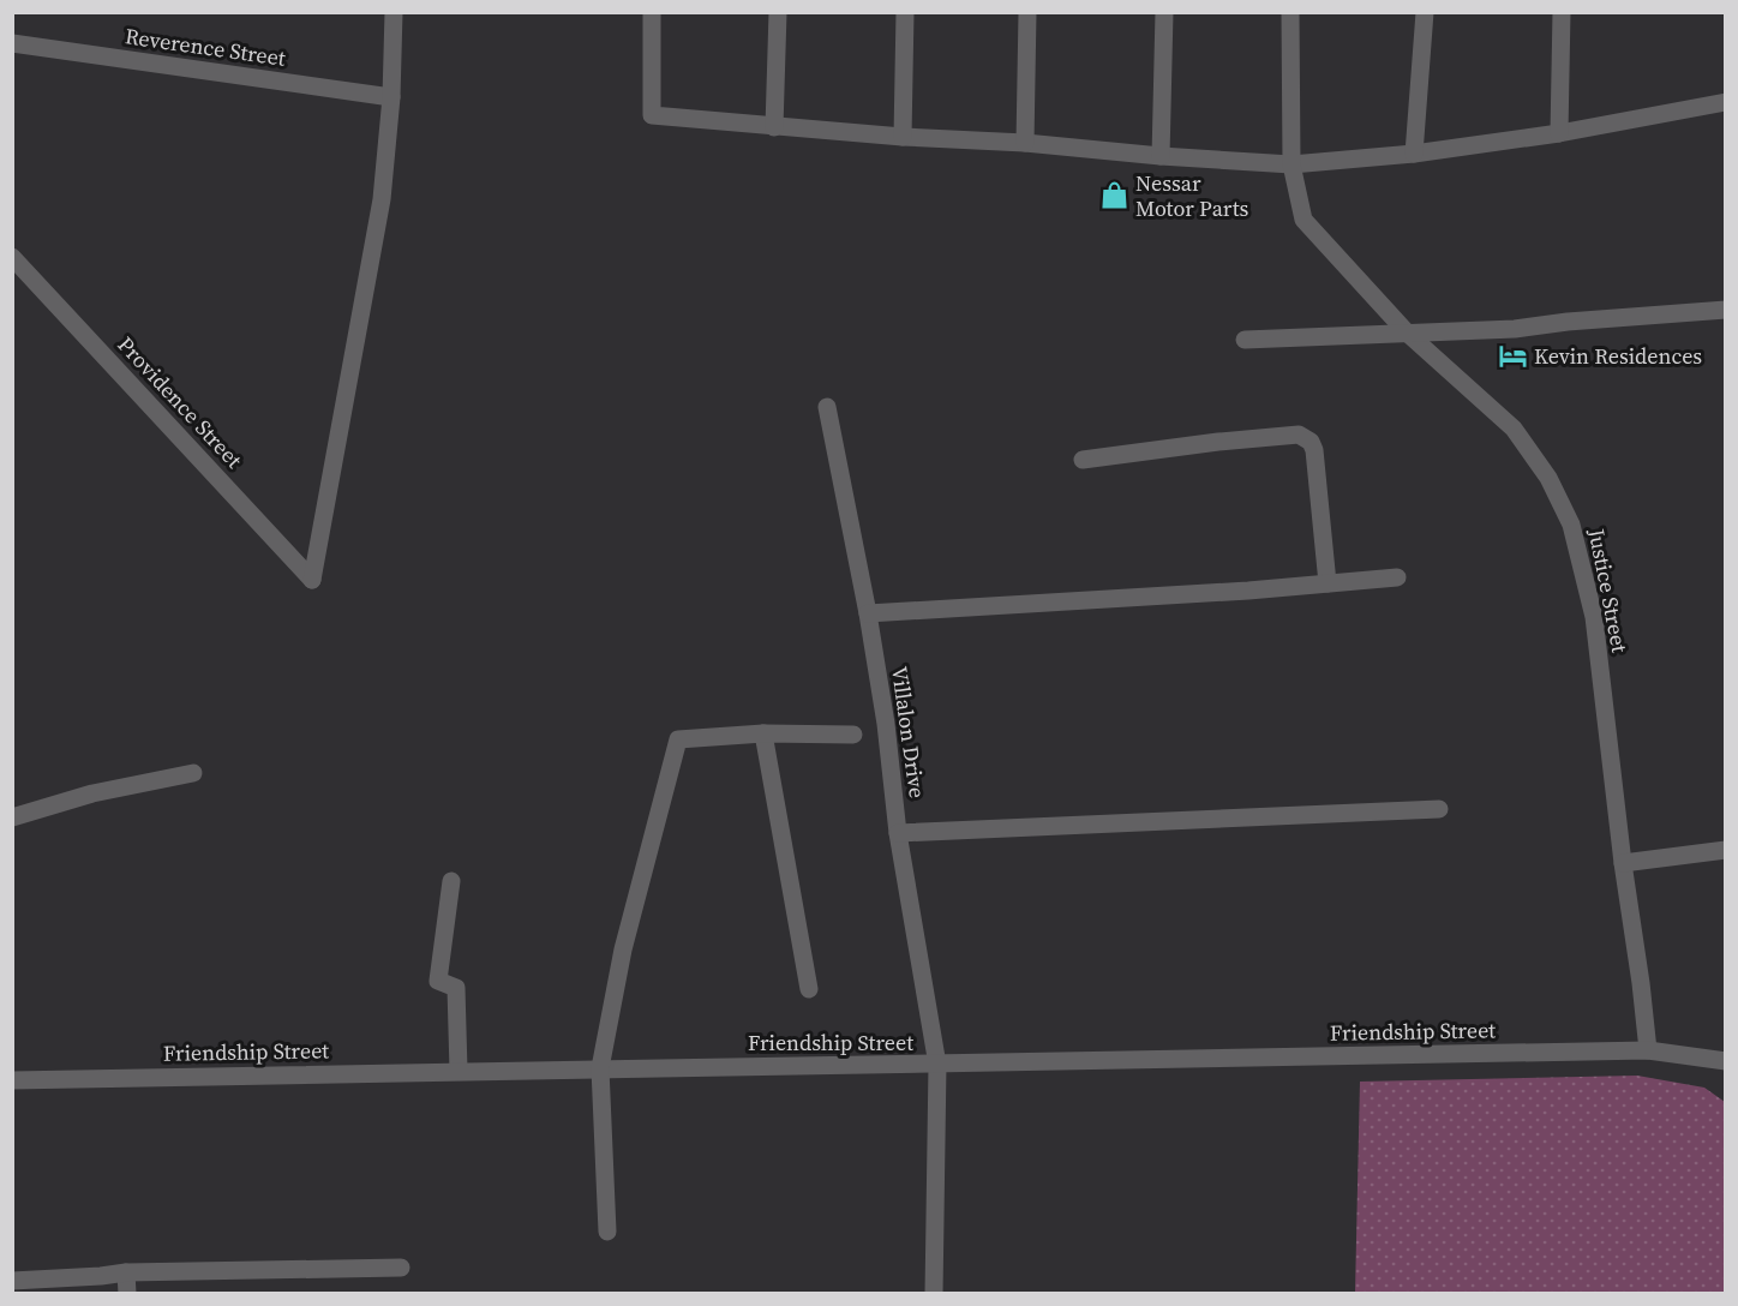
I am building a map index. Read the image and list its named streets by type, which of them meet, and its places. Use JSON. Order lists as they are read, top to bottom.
{
  "streets": {
    "street": [
      "Reverence Street",
      "Providence Street",
      "Justice Street",
      "Villalon Drive",
      "Friendship Street"
    ]
  },
  "crossings": [
    ["Reverence Street", "Providence Street"],
    ["Justice Street", "Friendship Street"],
    ["Villalon Drive", "Friendship Street"]
  ],
  "places": {
    "shop": ["Nessar Motor Parts"],
    "hotel": ["Kevin Residences"]
  }
}
